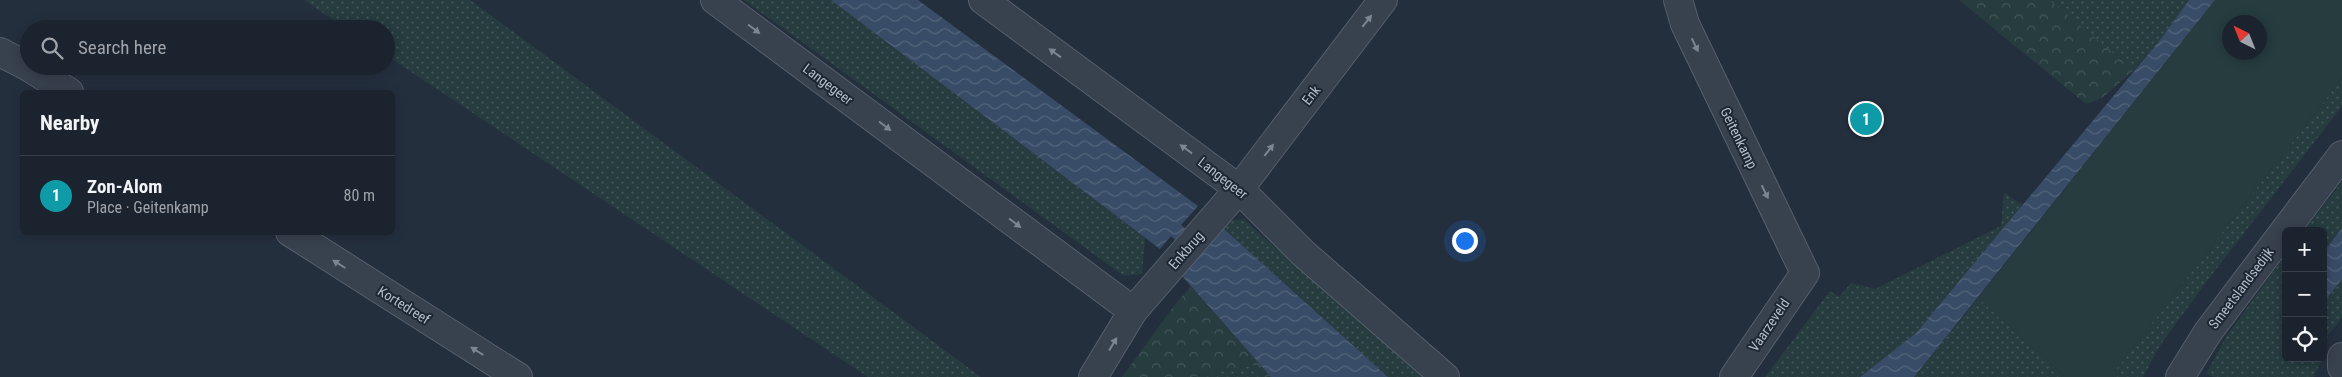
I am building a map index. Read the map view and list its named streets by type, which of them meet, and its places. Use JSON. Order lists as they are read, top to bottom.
{
  "streets": {
    "street": [
      "Langegeer",
      "Enk",
      "Geitenkamp",
      "Enkbrug",
      "Smeetslandsedijk",
      "Kortedreef",
      "Vaarzeveld"
    ]
  },
  "crossings": [
    ["Langegeer", "Enk"],
    ["Langegeer", "Enkbrug"],
    ["Enk", "Enkbrug"],
    ["Geitenkamp", "Vaarzeveld"]
  ],
  "one_way": ["Enk", "Geitenkamp", "Kortedreef"],
  "north": "top left",
  "page": {
    "search": "Search here",
    "heading": "Nearby",
    "pins": "1",
    "list": [
      {
        "mark": "1",
        "name": "Zon-Alom",
        "note": "Place · Geitenkamp",
        "value": "80 m"
      }
    ],
    "map_buttons": ["+", "−"]
  }
}
